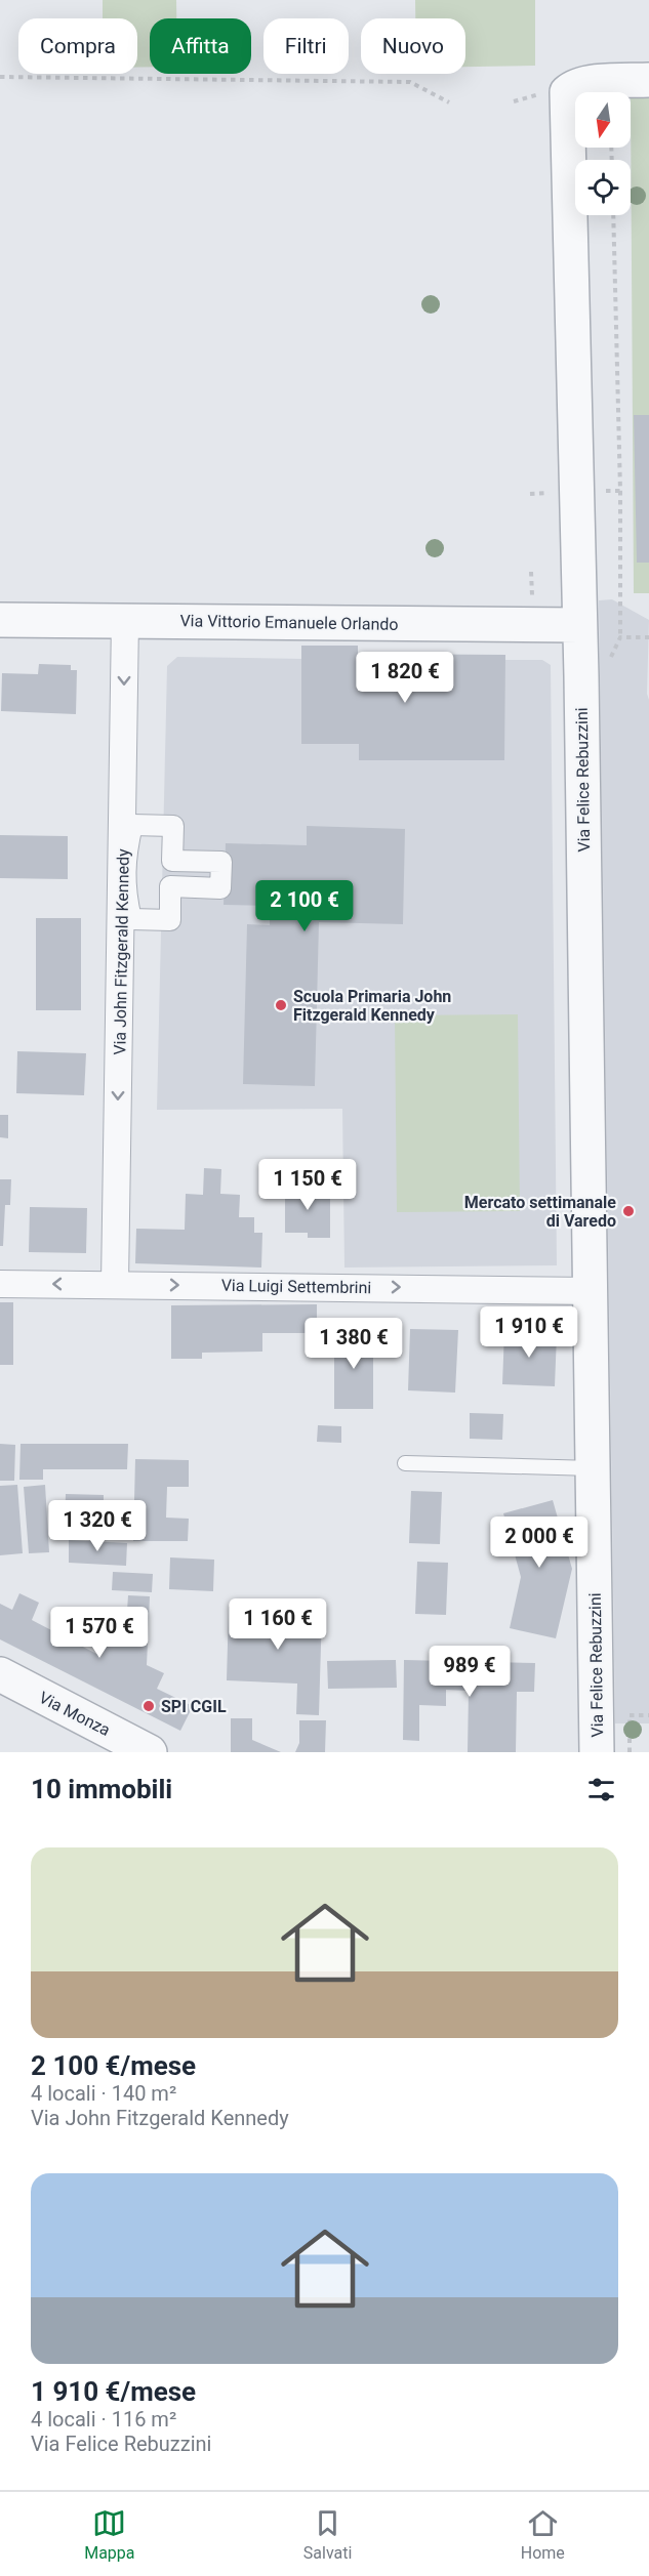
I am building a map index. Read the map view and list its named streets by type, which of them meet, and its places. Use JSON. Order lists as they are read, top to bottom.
{
  "streets": {
    "street": [
      "Via Vittorio Emanuele Orlando",
      "Via Felice Rebuzzini",
      "Via John Fitzgerald Kennedy",
      "Via Luigi Settembrini",
      "Via Monza"
    ]
  },
  "crossings": [
    ["Via Vittorio Emanuele Orlando", "Via Felice Rebuzzini"],
    ["Via Vittorio Emanuele Orlando", "Via John Fitzgerald Kennedy"],
    ["Via Felice Rebuzzini", "Via Luigi Settembrini"],
    ["Via John Fitzgerald Kennedy", "Via Luigi Settembrini"]
  ],
  "one_way": ["Via John Fitzgerald Kennedy"],
  "places": ["Scuola Primaria John Fitzgerald Kennedy", "Mercato settimanale di Varedo", "SPI CGIL"],
  "north": "bottom",
  "page": {
    "chip": [
      "Compra",
      "Affitta",
      "Filtri",
      "Nuovo"
    ],
    "price": [
      "1 820 €",
      "2 100 €",
      "1 150 €",
      "1 910 €",
      "1 380 €",
      "1 320 €",
      "2 000 €",
      "1 160 €",
      "1 570 €",
      "989 €"
    ],
    "heading": "10 immobili",
    "list": [
      {
        "name": "2 100 €/mese",
        "note": "4 locali · 140 m² · Via John Fitzgerald Kennedy"
      },
      {
        "name": "1 910 €/mese",
        "note": "4 locali · 116 m² · Via Felice Rebuzzini"
      }
    ],
    "tabs": ["Mappa", "Salvati", "Home"]
  }
}
